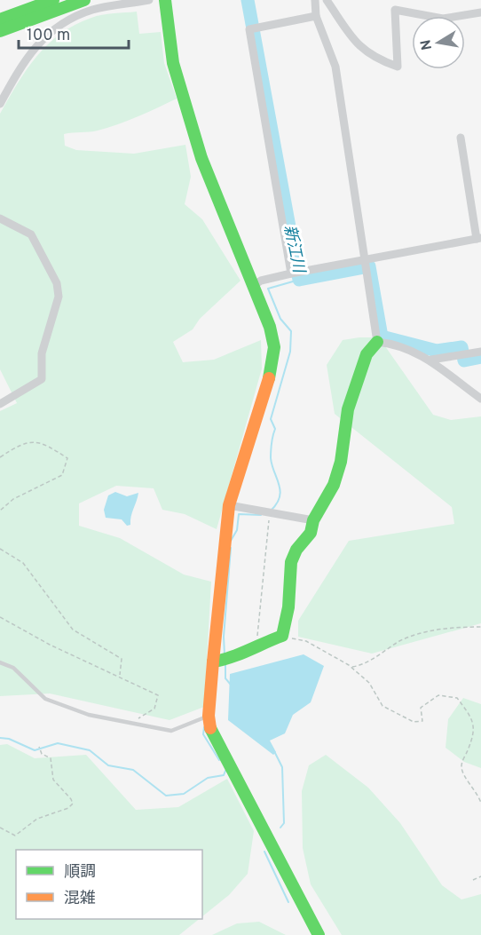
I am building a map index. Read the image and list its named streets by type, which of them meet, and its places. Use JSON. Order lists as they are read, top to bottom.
{
  "water": ["新江川"],
  "legend": ["順調", "混雑"],
  "scale_bar": "100 m",
  "north": "left"
}
